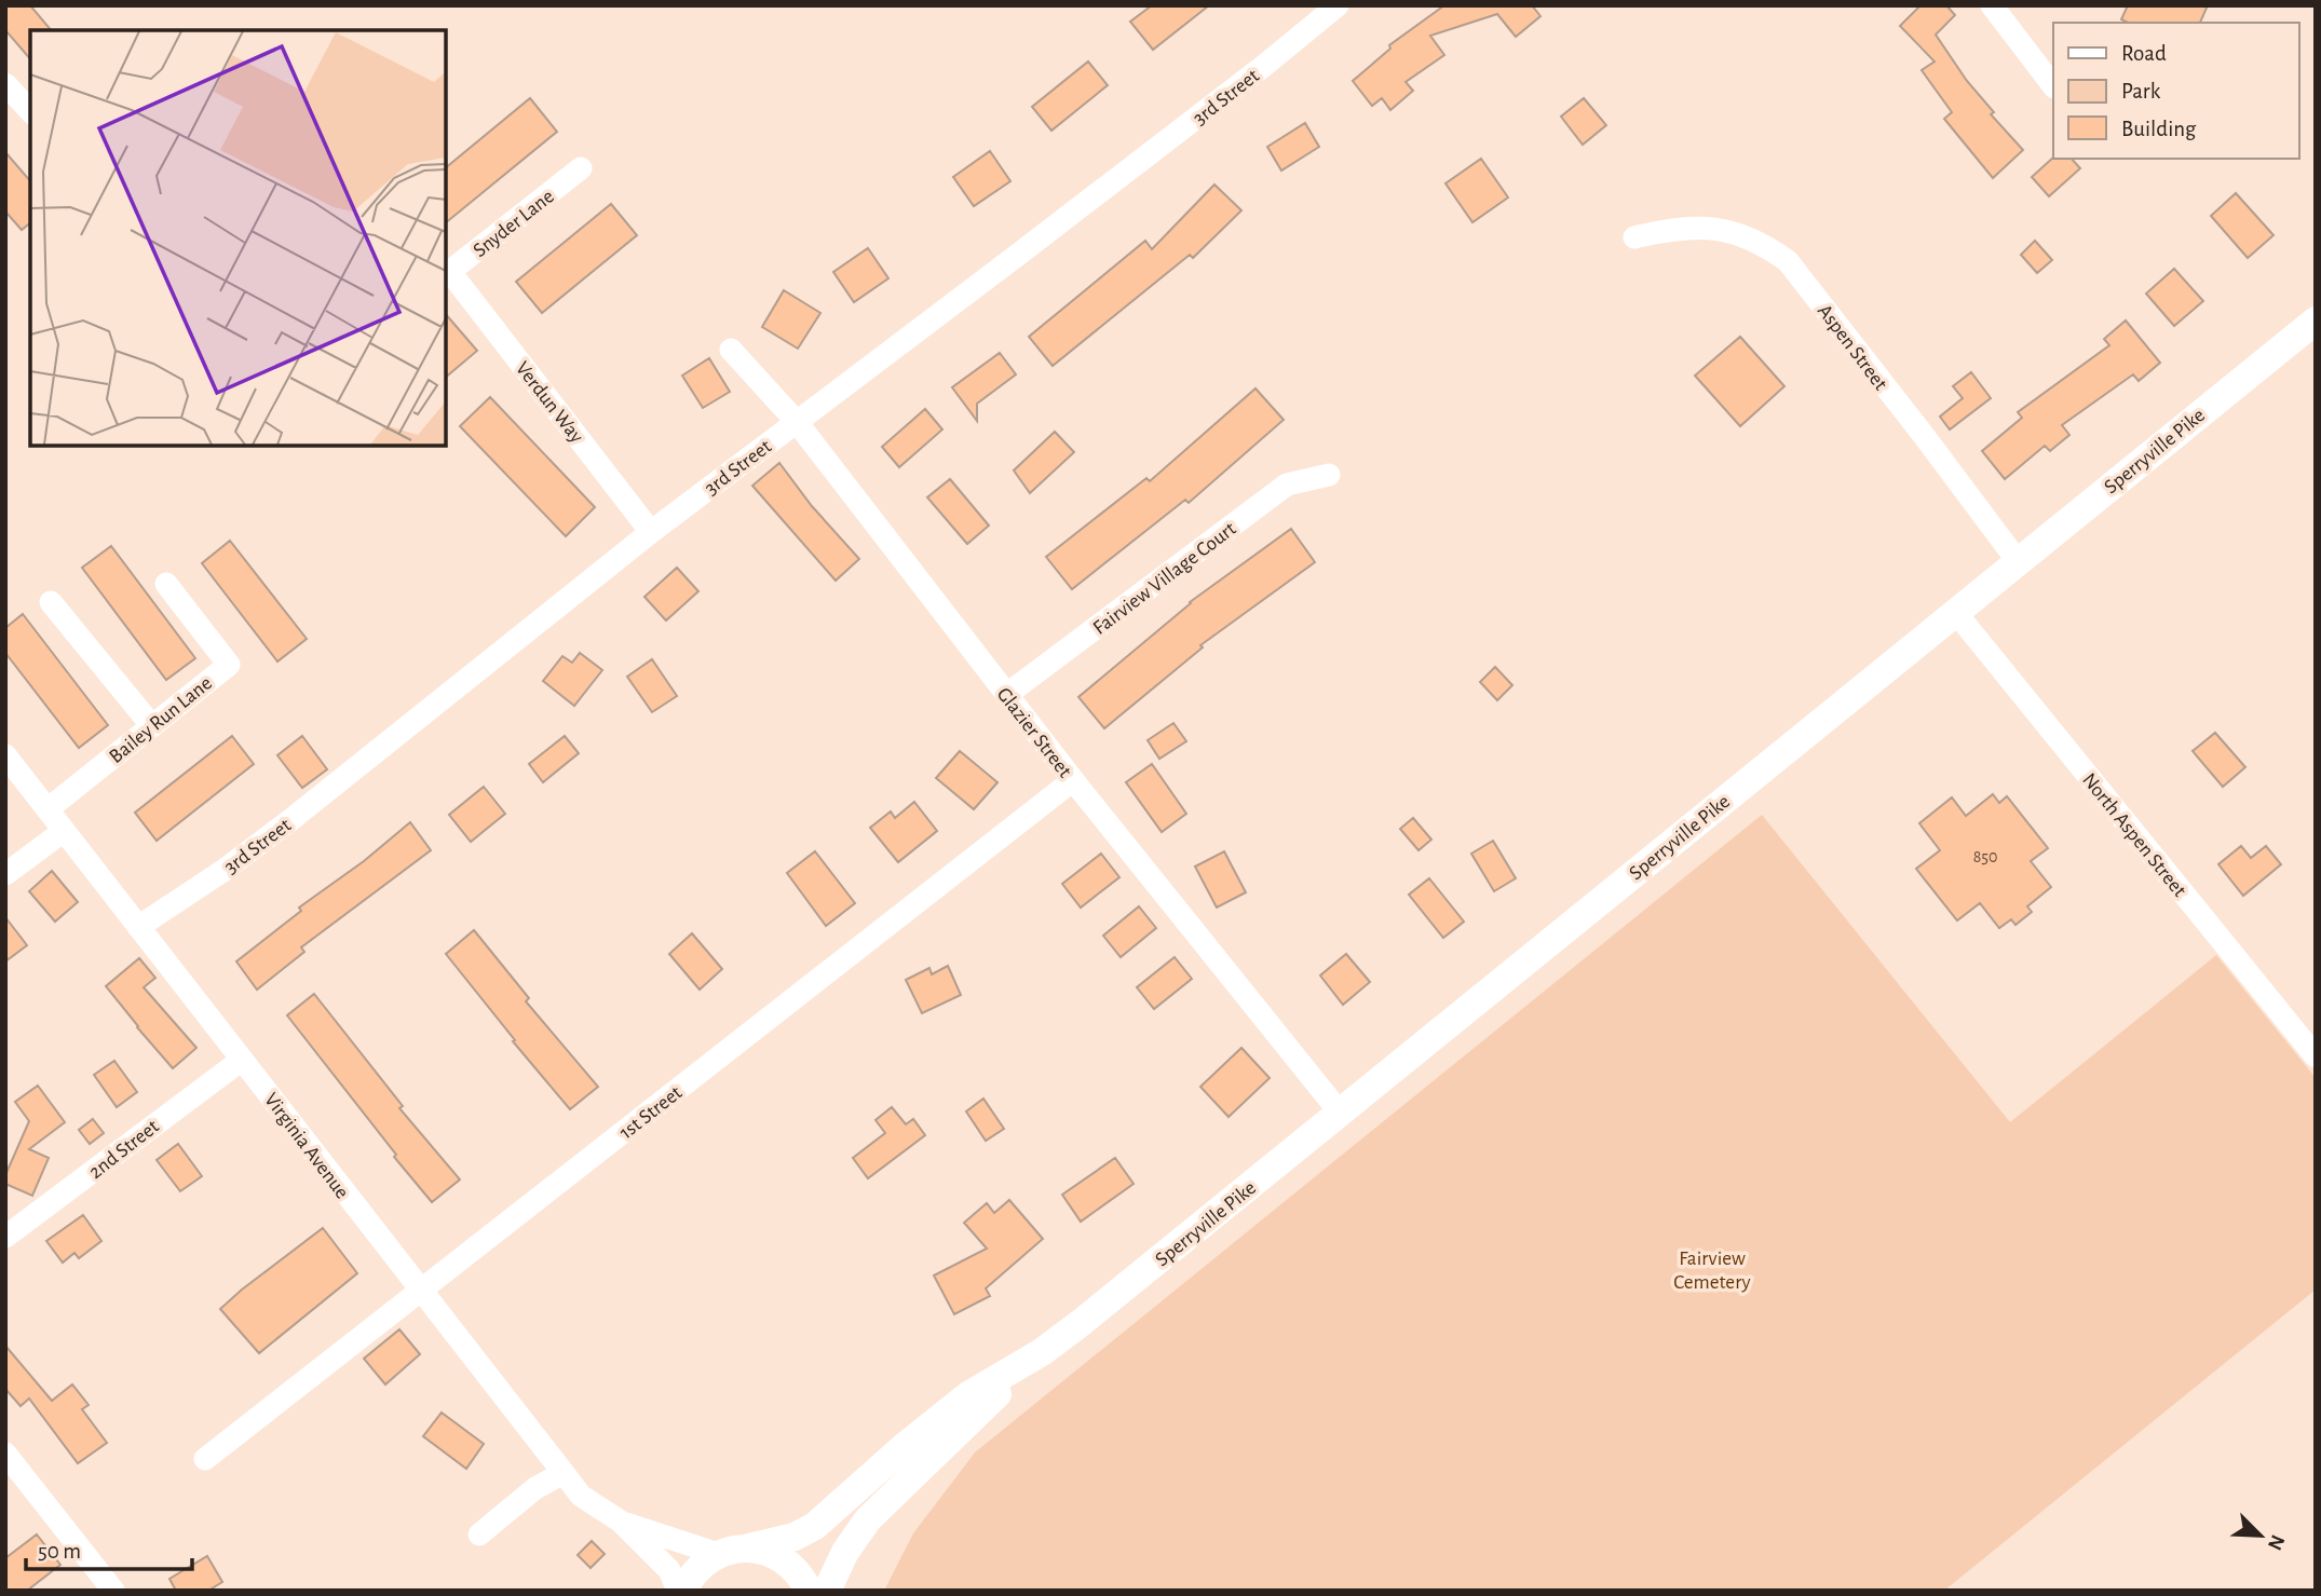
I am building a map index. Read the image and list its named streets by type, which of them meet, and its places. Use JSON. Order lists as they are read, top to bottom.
{
  "streets": {
    "main road": ["Sperryville Pike"],
    "street": [
      "3rd Street",
      "Snyder Lane",
      "Aspen Street",
      "Verdun Way",
      "Fairview Village Court",
      "Bailey Run Lane",
      "Glazier Street",
      "North Aspen Street",
      "1st Street",
      "Virginia Avenue",
      "2nd Street"
    ]
  },
  "crossings": [
    ["3rd Street", "Verdun Way"],
    ["3rd Street", "Glazier Street"],
    ["3rd Street", "Virginia Avenue"],
    ["Snyder Lane", "Verdun Way"],
    ["Aspen Street", "Sperryville Pike"],
    ["Sperryville Pike", "Glazier Street"],
    ["Sperryville Pike", "North Aspen Street"],
    ["Sperryville Pike", "Virginia Avenue"],
    ["Fairview Village Court", "Glazier Street"],
    ["Bailey Run Lane", "Virginia Avenue"],
    ["Glazier Street", "1st Street"],
    ["1st Street", "Virginia Avenue"],
    ["Virginia Avenue", "2nd Street"]
  ],
  "parks": ["Fairview Cemetery"],
  "house_numbers": ["850"],
  "legend": ["Road", "Park", "Building"],
  "scale_bar": "50 m",
  "north": "bottom right"
}
